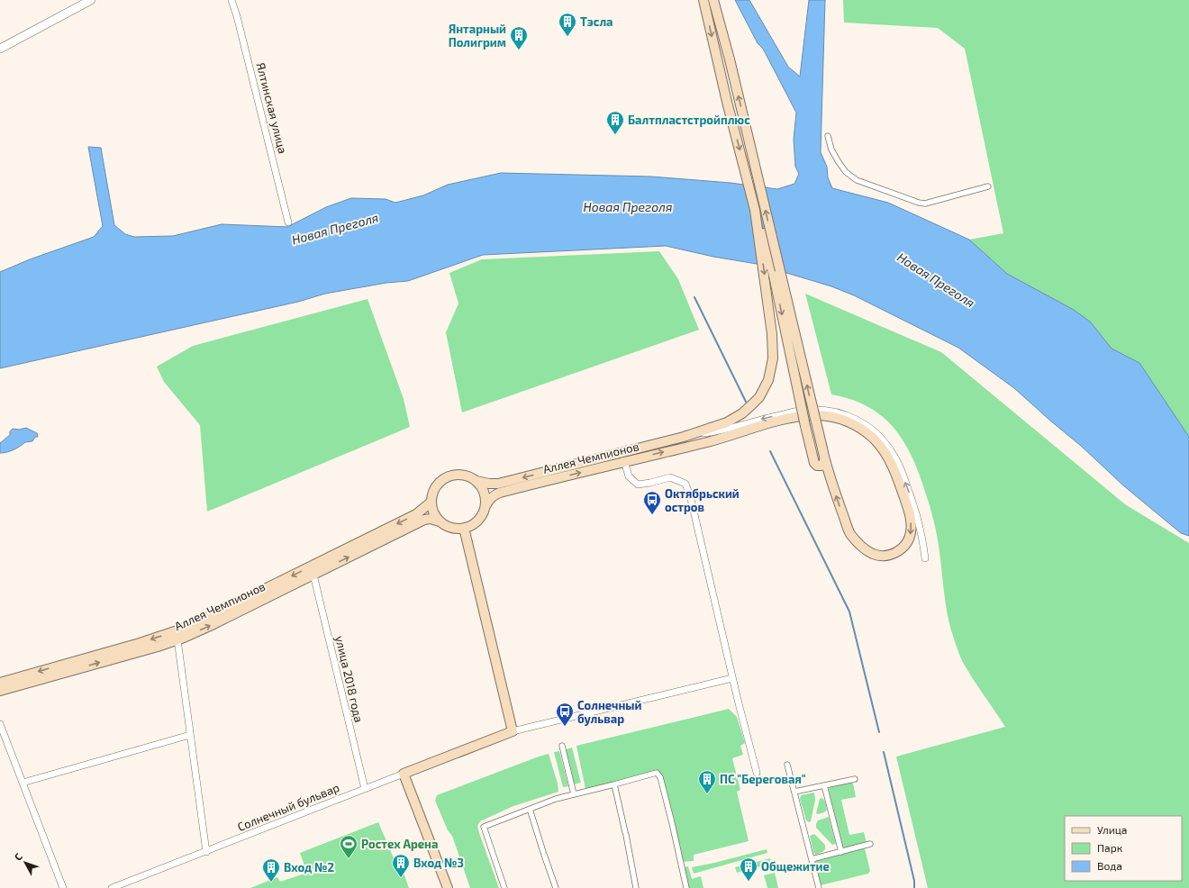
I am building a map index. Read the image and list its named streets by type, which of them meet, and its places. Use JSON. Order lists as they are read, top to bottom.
{
  "streets": {
    "main road": ["Аллея Чемпионов", "Солнечный бульвар"],
    "street": ["Ялтинская улица", "улица 2018 года"]
  },
  "crossings": [
    ["Аллея Чемпионов", "улица 2018 года"],
    ["улица 2018 года", "Солнечный бульвар"]
  ],
  "water": ["Новая Преголя"],
  "places": {
    "building": [
      "Тэсла",
      "Янтарный Полигрим",
      "Балтпластстройплюс",
      "ПС \"Береговая\"",
      "Вход №3",
      "Общежитие",
      "Вход №2"
    ],
    "bus stop": ["Октябрьский остров", "Солнечный бульвар"],
    "sports": ["Ростех Арена"]
  },
  "legend": ["Улица", "Парк", "Вода"],
  "north": "top left"
}
